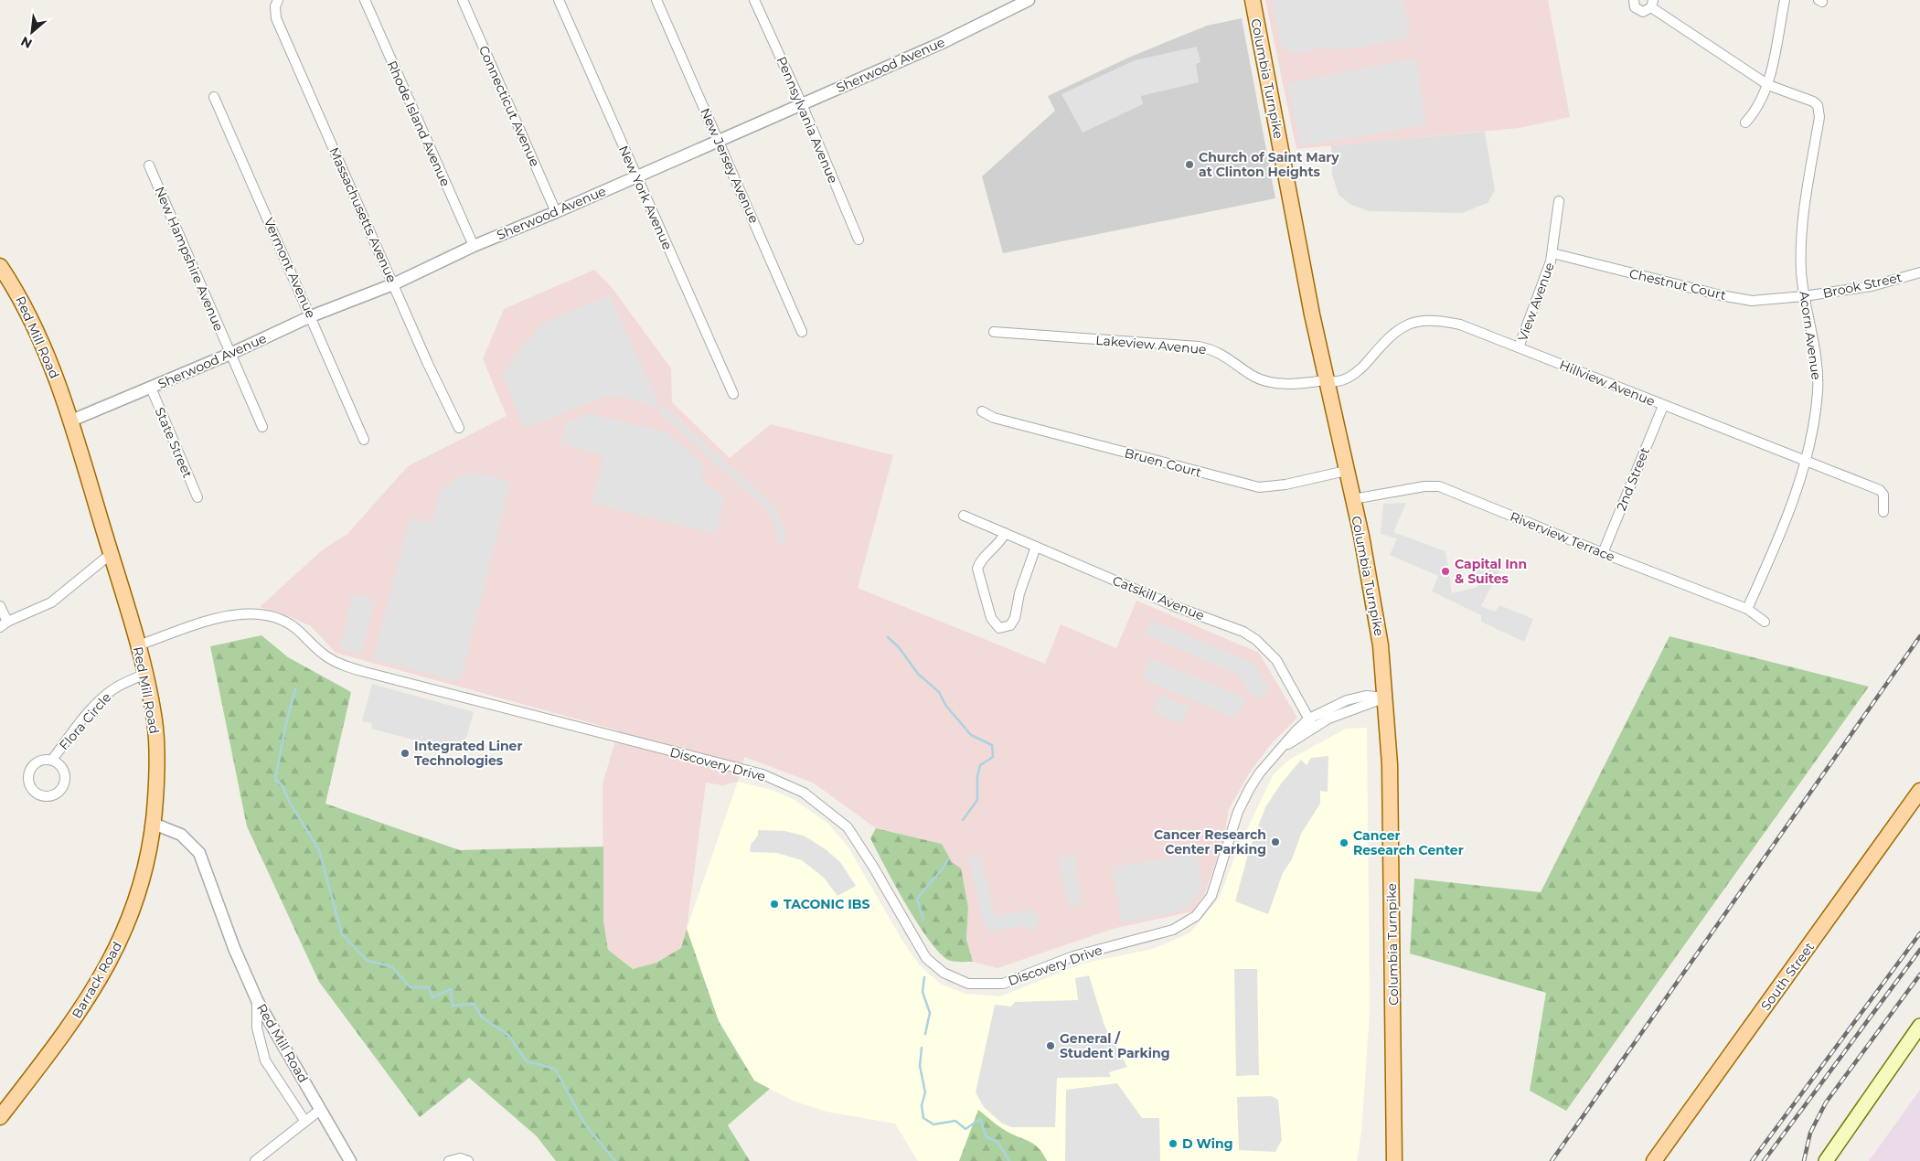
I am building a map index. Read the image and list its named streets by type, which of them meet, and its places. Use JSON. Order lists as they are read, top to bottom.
{
  "streets": {
    "main road": [
      "Columbia Turnpike",
      "Red Mill Road",
      "South Street",
      "Barrack Road"
    ],
    "street": [
      "Sherwood Avenue",
      "Connecticut Avenue",
      "Pennsylvania Avenue",
      "Rhode Island Avenue",
      "New Jersey Avenue",
      "New York Avenue",
      "Massachusetts Avenue",
      "New Hampshire Avenue",
      "Vermont Avenue",
      "Chestnut Court",
      "Brook Street",
      "View Avenue",
      "Acorn Avenue",
      "Lakeview Avenue",
      "Hillview Avenue",
      "State Street",
      "Bruen Court",
      "2nd Street",
      "Riverview Terrace",
      "Catskill Avenue",
      "Flora Circle",
      "Discovery Drive"
    ]
  },
  "crossings": [
    ["Sherwood Avenue", "Connecticut Avenue"],
    ["Sherwood Avenue", "Pennsylvania Avenue"],
    ["Sherwood Avenue", "Rhode Island Avenue"],
    ["Sherwood Avenue", "New Jersey Avenue"],
    ["Sherwood Avenue", "New York Avenue"],
    ["Sherwood Avenue", "Massachusetts Avenue"],
    ["Sherwood Avenue", "New Hampshire Avenue"],
    ["Sherwood Avenue", "Vermont Avenue"],
    ["Sherwood Avenue", "Red Mill Road"],
    ["Sherwood Avenue", "State Street"],
    ["Columbia Turnpike", "Lakeview Avenue"],
    ["Columbia Turnpike", "Hillview Avenue"],
    ["Columbia Turnpike", "Bruen Court"],
    ["Columbia Turnpike", "Riverview Terrace"],
    ["Columbia Turnpike", "Discovery Drive"],
    ["Chestnut Court", "Brook Street"],
    ["Chestnut Court", "View Avenue"],
    ["Chestnut Court", "Acorn Avenue"],
    ["Brook Street", "Acorn Avenue"],
    ["View Avenue", "Hillview Avenue"],
    ["Acorn Avenue", "Hillview Avenue"],
    ["Acorn Avenue", "Riverview Terrace"],
    ["Red Mill Road", "Flora Circle"],
    ["Red Mill Road", "Discovery Drive"],
    ["Red Mill Road", "Barrack Road"],
    ["Lakeview Avenue", "Hillview Avenue"],
    ["Hillview Avenue", "2nd Street"],
    ["2nd Street", "Riverview Terrace"],
    ["Catskill Avenue", "Discovery Drive"]
  ],
  "places": [
    "Church of Saint Mary at Clinton Heights",
    "Capital Inn & Suites",
    "Integrated Liner Technologies",
    "Cancer Research Center Parking",
    "Cancer Research Center",
    "TACONIC IBS",
    "General / Student Parking",
    "D Wing"
  ],
  "north": "bottom left"
}
